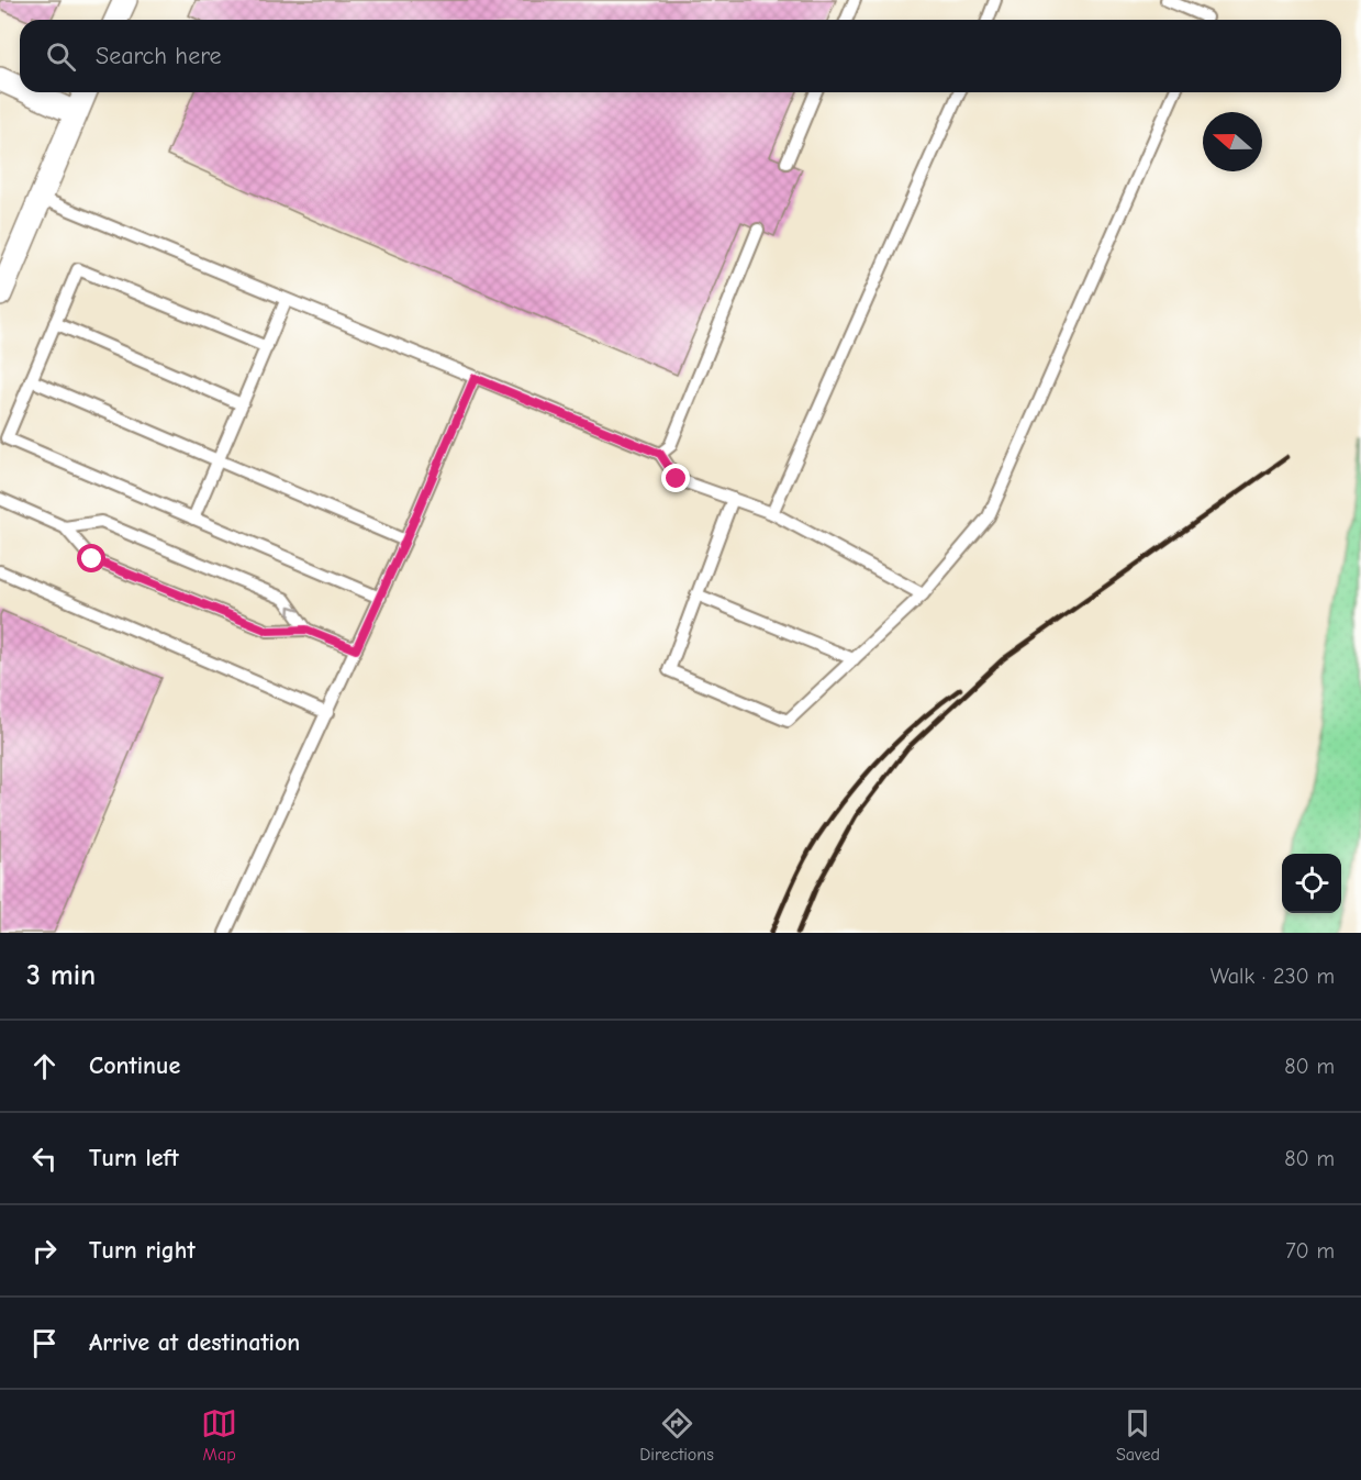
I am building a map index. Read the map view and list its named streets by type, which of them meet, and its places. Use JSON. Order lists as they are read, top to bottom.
{
  "north": "left",
  "page": {
    "search": "Search here",
    "heading": ["3 min", "Walk · 230 m"],
    "list": [
      ["Continue", "80 m"],
      ["Turn left", "80 m"],
      ["Turn right", "70 m"],
      "Arrive at destination"
    ],
    "nav": ["Map", "Directions", "Saved"]
  }
}
